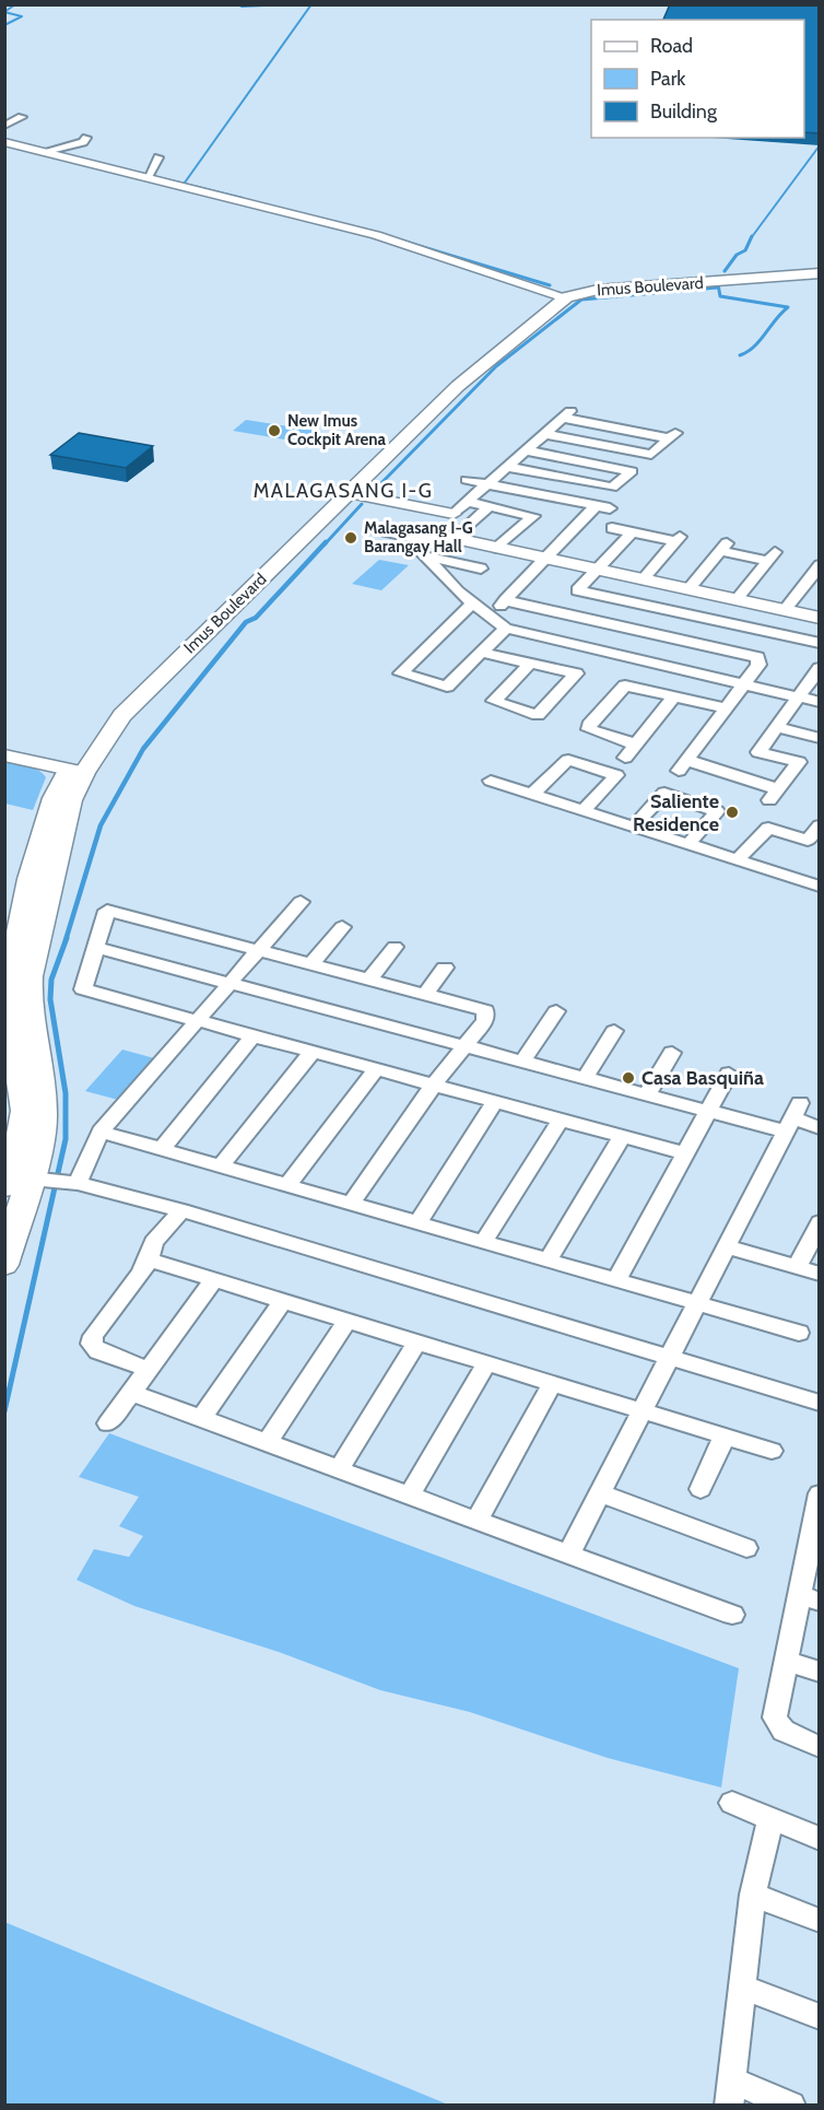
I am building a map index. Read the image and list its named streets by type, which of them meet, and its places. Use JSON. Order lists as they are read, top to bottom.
{
  "streets": {
    "main road": ["Imus Boulevard"]
  },
  "districts": ["MALAGASANG I-G"],
  "places": [
    "New Imus Cockpit Arena",
    "Malagasang I-G Barangay Hall",
    "Saliente Residence",
    "Casa Basquiña"
  ],
  "legend": ["Road", "Park", "Building"]
}
